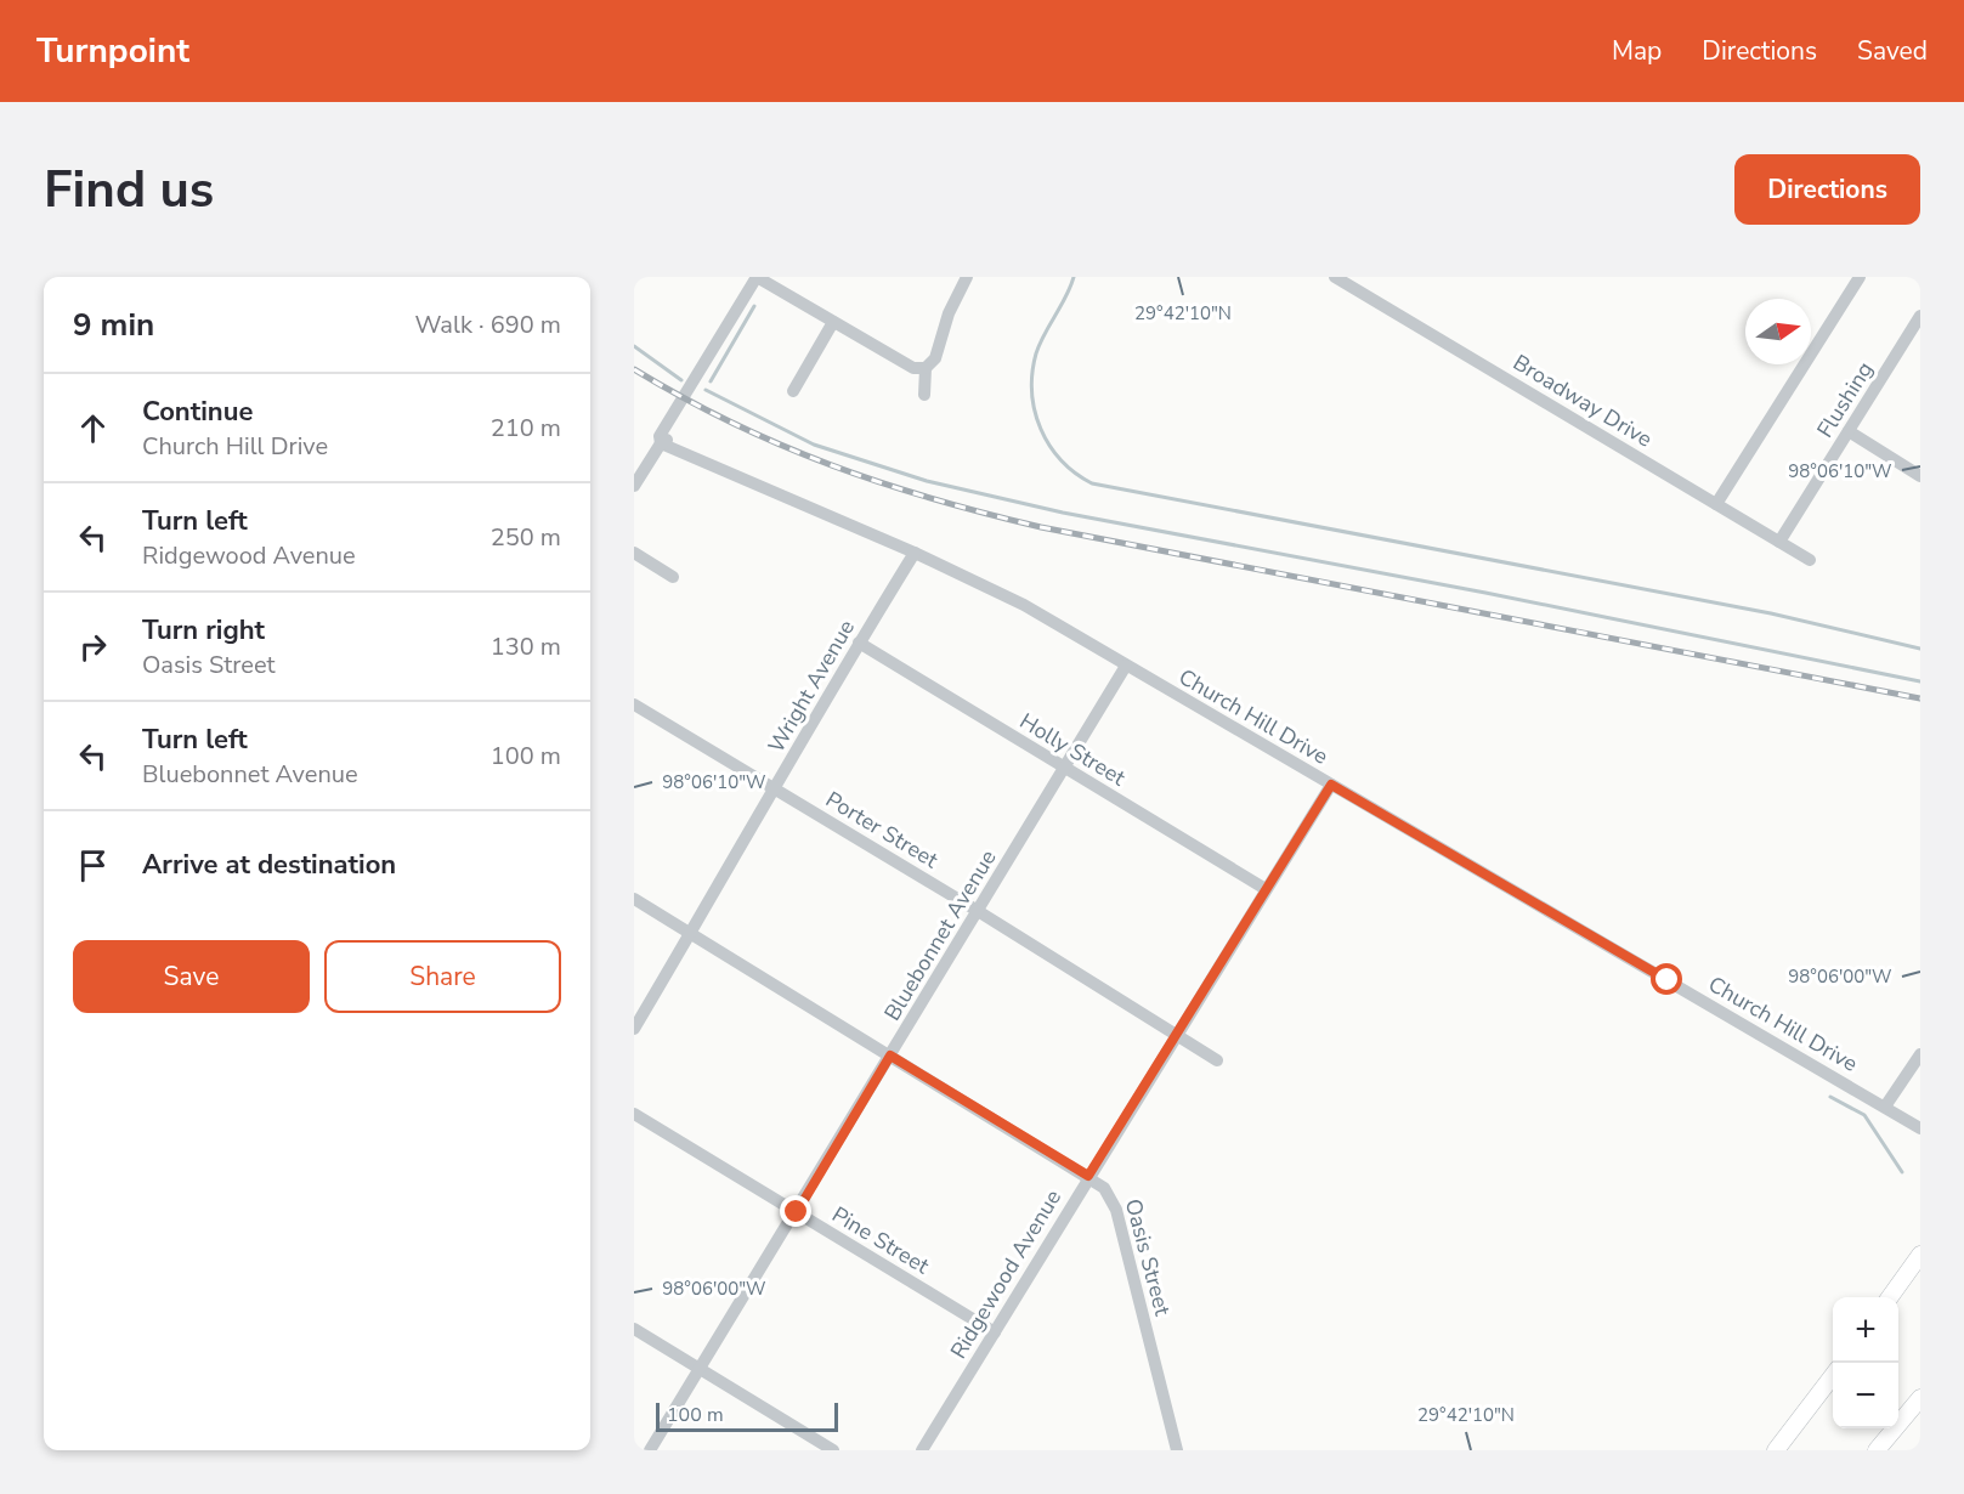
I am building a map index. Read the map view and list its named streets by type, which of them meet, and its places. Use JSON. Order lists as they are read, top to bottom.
{
  "streets": {
    "street": [
      "Flushing",
      "Broadway Drive",
      "Wright Avenue",
      "Church Hill Drive",
      "Holly Street",
      "Porter Street",
      "Bluebonnet Avenue",
      "Pine Street",
      "Oasis Street",
      "Ridgewood Avenue"
    ]
  },
  "crossings": [
    ["Flushing", "Broadway Drive"],
    ["Wright Avenue", "Church Hill Drive"],
    ["Wright Avenue", "Holly Street"],
    ["Wright Avenue", "Porter Street"],
    ["Wright Avenue", "Oasis Street"],
    ["Church Hill Drive", "Bluebonnet Avenue"],
    ["Church Hill Drive", "Ridgewood Avenue"],
    ["Holly Street", "Bluebonnet Avenue"],
    ["Holly Street", "Ridgewood Avenue"],
    ["Porter Street", "Bluebonnet Avenue"],
    ["Porter Street", "Ridgewood Avenue"],
    ["Bluebonnet Avenue", "Pine Street"],
    ["Bluebonnet Avenue", "Oasis Street"],
    ["Pine Street", "Ridgewood Avenue"],
    ["Oasis Street", "Ridgewood Avenue"]
  ],
  "scale_bar": "100 m",
  "north": "right",
  "page": {
    "header": "Turnpoint",
    "nav": ["Map", "Directions", "Saved"],
    "buttons": [
      "Directions",
      ["Save", "Share"]
    ],
    "title": "Find us",
    "heading": ["9 min", "Walk · 690 m"],
    "list": [
      ["Continue", "Church Hill Drive", "210 m"],
      ["Turn left", "Ridgewood Avenue", "250 m"],
      ["Turn right", "Oasis Street", "130 m"],
      ["Turn left", "Bluebonnet Avenue", "100 m"],
      "Arrive at destination"
    ],
    "map_buttons": ["+", "−"],
    "scale": "100 m"
  },
  "coordinates": ["29°42'10\"N", "98°06'10\"W", "98°06'00\"W"]
}
